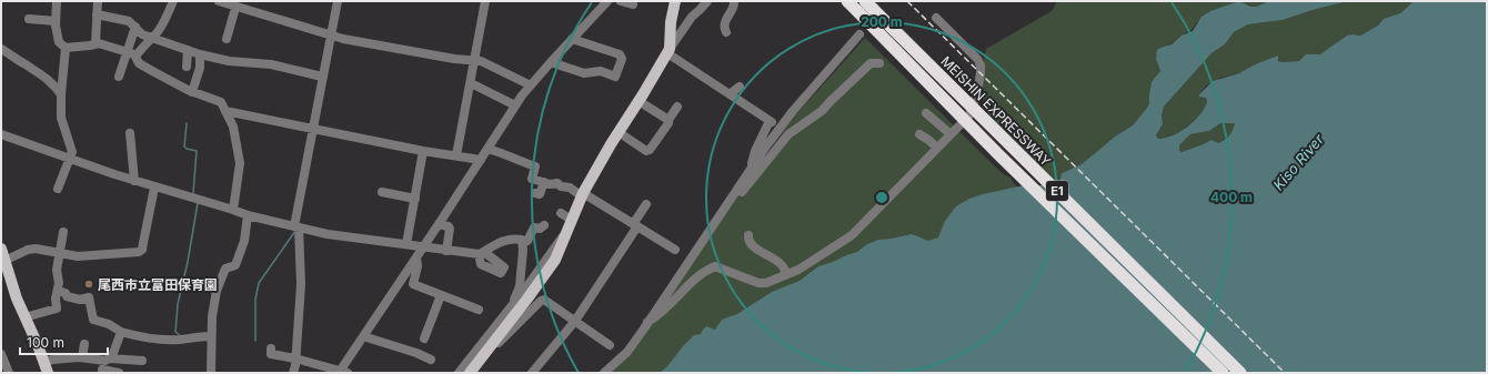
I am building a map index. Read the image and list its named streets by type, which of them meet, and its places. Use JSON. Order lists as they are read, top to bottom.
{
  "streets": {
    "highway": ["MEISHIN EXPRESSWAY", "E1"]
  },
  "water": ["Kiso River"],
  "places": ["尾西市立富田保育園"],
  "scale_bar": "100 m",
  "rings": ["200 m", "400 m"]
}
